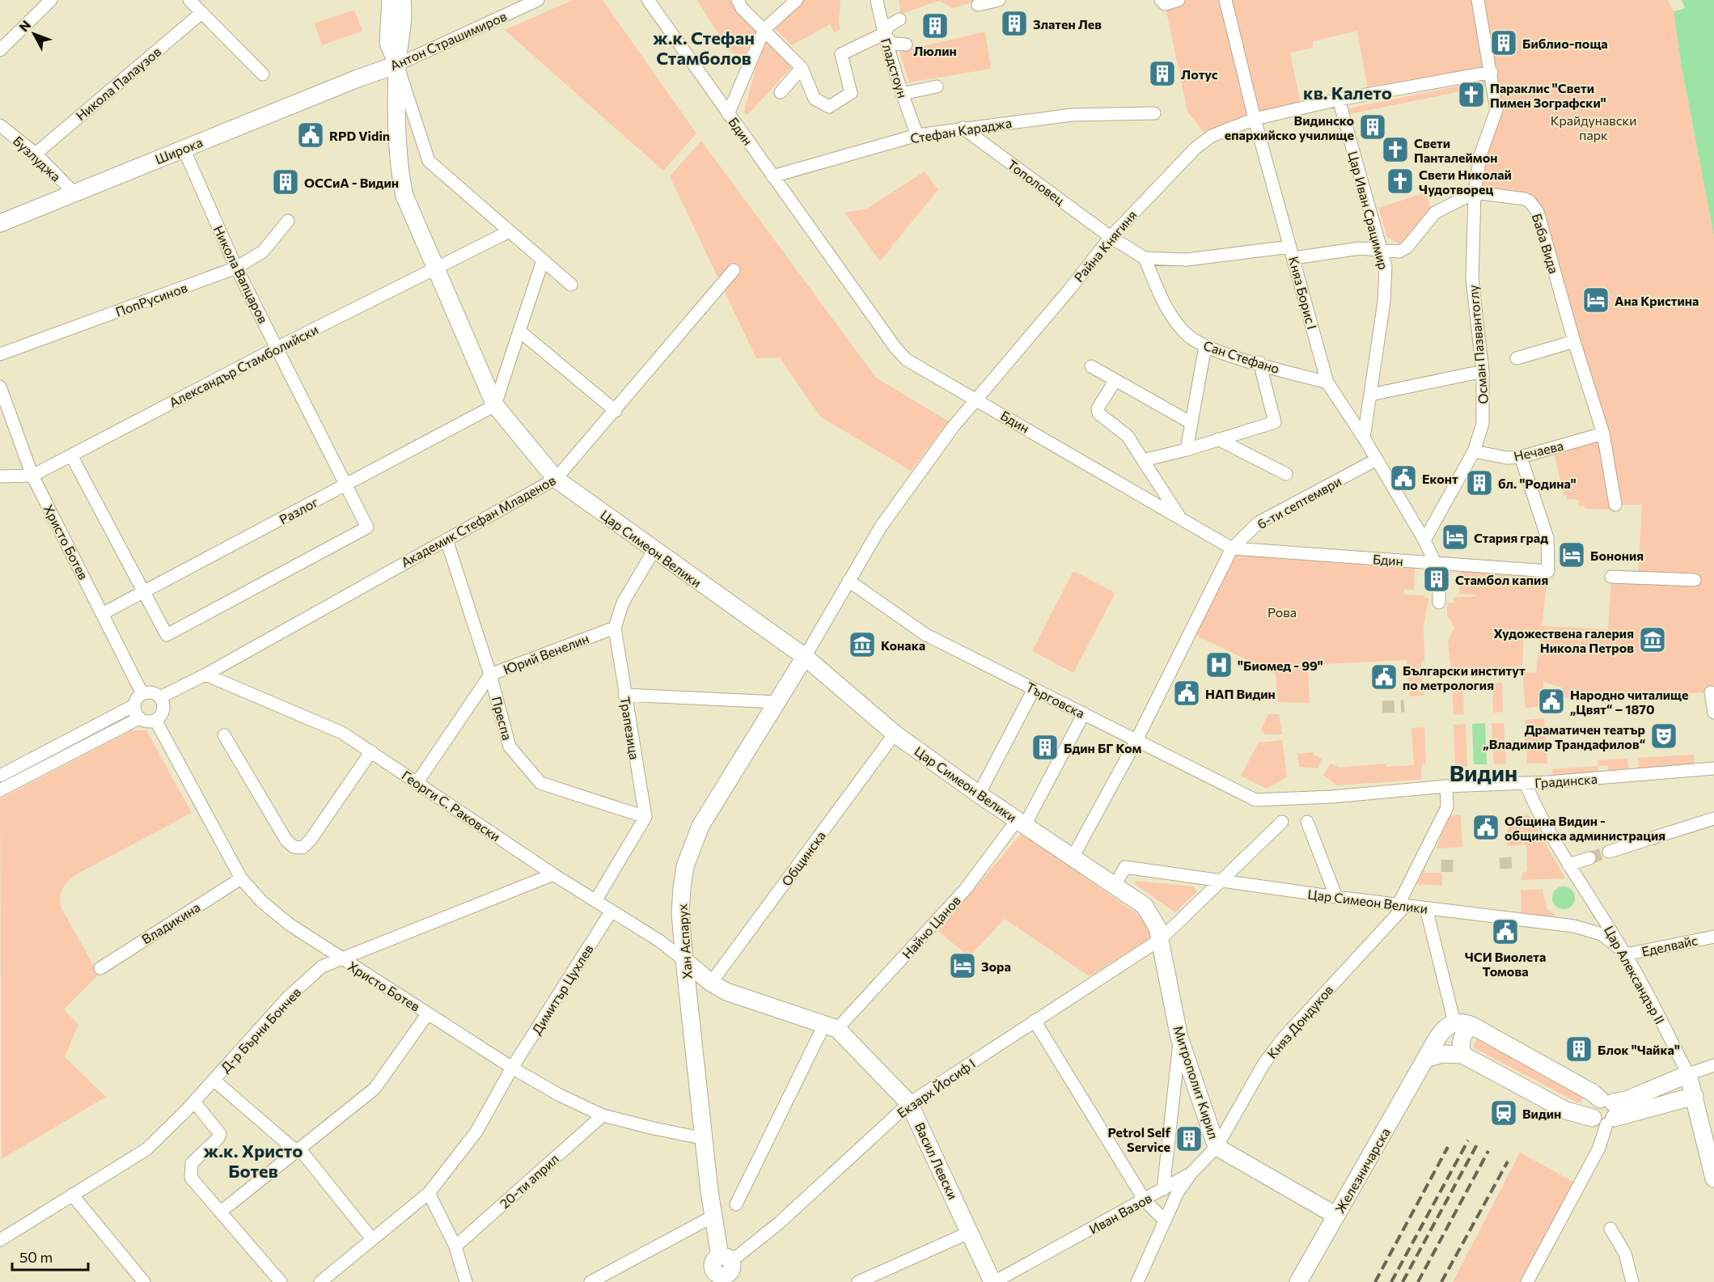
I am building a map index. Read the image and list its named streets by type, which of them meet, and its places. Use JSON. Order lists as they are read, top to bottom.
{
  "streets": {
    "street": [
      "Антон Страшимиров",
      "Гладстоун",
      "Никола Палаузов",
      "Стефан Караджа",
      "Бдин",
      "Широка",
      "Бузлуджа",
      "Тополовец",
      "Цар Иван Срацимир",
      "Баба Вида",
      "Райна Княгиня",
      "Никола Вапцаров",
      "Княз Борис I",
      "ПопРусинов",
      "Осман Пазвантоглу",
      "Сан Стефано",
      "Александър Стамболийски",
      "Нечаева",
      "6-ти септември",
      "Разлог",
      "Академик Стефан Младенов",
      "Христо Ботев",
      "Цар Симеон Велики",
      "Юрий Венелин",
      "Търговска",
      "Преспа",
      "Трапезица",
      "Градинска",
      "Георги С. Раковски",
      "Общинска",
      "Владикина",
      "Найчо Цанов",
      "Хан Аспарух",
      "Еделвайс",
      "Цар Александър II",
      "Димитър Цухлев",
      "Княз Дондуков",
      "Д-р Бърни Бончев",
      "Митрополит Кирил",
      "Екзарх Йосиф I",
      "Васил Левски",
      "Железничарска",
      "20-ти април",
      "Иван Вазов"
    ]
  },
  "crossings": [
    ["Антон Страшимиров", "Широка"],
    ["Антон Страшимиров", "Цар Симеон Велики"],
    ["Гладстоун", "Стефан Караджа"],
    ["Никола Палаузов", "Бузлуджа"],
    ["Стефан Караджа", "Бдин"],
    ["Стефан Караджа", "Тополовец"],
    ["Бдин", "Райна Княгиня"],
    ["Бдин", "Княз Борис I"],
    ["Бдин", "Нечаева"],
    ["Бдин", "6-ти септември"],
    ["Широка", "Бузлуджа"],
    ["Широка", "Никола Вапцаров"],
    ["Тополовец", "Райна Княгиня"],
    ["Тополовец", "Сан Стефано"],
    ["Цар Иван Срацимир", "Княз Борис I"],
    ["Баба Вида", "Осман Пазвантоглу"],
    ["Баба Вида", "Нечаева"],
    ["Райна Княгиня", "Княз Борис I"],
    ["Райна Княгиня", "Цар Симеон Велики"],
    ["Райна Княгиня", "Търговска"],
    ["Райна Княгиня", "Хан Аспарух"],
    ["Никола Вапцаров", "ПопРусинов"],
    ["Никола Вапцаров", "Александър Стамболийски"],
    ["Никола Вапцаров", "Разлог"],
    ["Княз Борис I", "Осман Пазвантоглу"],
    ["Княз Борис I", "Сан Стефано"],
    ["Княз Борис I", "6-ти септември"],
    ["Осман Пазвантоглу", "Нечаева"],
    ["Александър Стамболийски", "Христо Ботев"],
    ["Александър Стамболийски", "Цар Симеон Велики"],
    ["6-ти септември", "Цар Симеон Велики"],
    ["6-ти септември", "Търговска"],
    ["Разлог", "Христо Ботев"],
    ["Разлог", "Цар Симеон Велики"],
    ["Академик Стефан Младенов", "Христо Ботев"],
    ["Академик Стефан Младенов", "Цар Симеон Велики"],
    ["Академик Стефан Младенов", "Преспа"],
    ["Академик Стефан Младенов", "Георги С. Раковски"],
    ["Христо Ботев", "Владикина"],
    ["Христо Ботев", "Хан Аспарух"],
    ["Христо Ботев", "Димитър Цухлев"],
    ["Христо Ботев", "Д-р Бърни Бончев"],
    ["Христо Ботев", "20-ти април"],
    ["Цар Симеон Велики", "Трапезица"],
    ["Цар Симеон Велики", "Общинска"],
    ["Цар Симеон Велики", "Найчо Цанов"],
    ["Цар Симеон Велики", "Хан Аспарух"],
    ["Цар Симеон Велики", "Еделвайс"],
    ["Цар Симеон Велики", "Цар Александър II"],
    ["Цар Симеон Велики", "Княз Дондуков"],
    ["Цар Симеон Велики", "Митрополит Кирил"],
    ["Цар Симеон Велики", "Екзарх Йосиф I"],
    ["Юрий Венелин", "Преспа"],
    ["Юрий Венелин", "Трапезица"],
    ["Юрий Венелин", "Георги С. Раковски"],
    ["Търговска", "Градинска"],
    ["Търговска", "Найчо Цанов"],
    ["Преспа", "Трапезица"],
    ["Градинска", "Цар Александър II"],
    ["Градинска", "Княз Дондуков"],
    ["Георги С. Раковски", "Хан Аспарух"],
    ["Георги С. Раковски", "Димитър Цухлев"],
    ["Георги С. Раковски", "Д-р Бърни Бончев"],
    ["Георги С. Раковски", "Васил Левски"],
    ["Общинска", "Васил Левски"],
    ["Найчо Цанов", "Васил Левски"],
    ["Хан Аспарух", "Екзарх Йосиф I"],
    ["Хан Аспарух", "Васил Левски"],
    ["Еделвайс", "Цар Александър II"],
    ["Княз Дондуков", "Митрополит Кирил"],
    ["Княз Дондуков", "Иван Вазов"],
    ["Митрополит Кирил", "Екзарх Йосиф I"],
    ["Митрополит Кирил", "Железничарска"],
    ["Митрополит Кирил", "Иван Вазов"],
    ["Екзарх Йосиф I", "Васил Левски"],
    ["Васил Левски", "Иван Вазов"]
  ],
  "districts": [
    "ж.к. Стефан Стамболов",
    "кв. Калето",
    "Видин",
    "ж.к. Христо Ботев"
  ],
  "parks": ["Крайдунавски парк", "Рова"],
  "places": {
    "building": [
      "Златен Лев",
      "Люлин",
      "Библио-поща",
      "Лотус",
      "Видинско епархийско училище",
      "ОССиА - Видин",
      "бл. \"Родина\"",
      "Стамбол капия",
      "Бдин БГ Ком",
      "Блок \"Чайка\"",
      "Petrol Self Service"
    ],
    "church": ["Параклис \"Свети Пимен Зографски\"", "Свети Панталеймон", "Свети Николай Чудотворец"],
    "public building": [
      "RPD Vidin",
      "Еконт",
      "Български институт по метрология",
      "НАП Видин",
      "Народно читалище „Цвят“ – 1870",
      "Община Видин - общинска администрация",
      "ЧСИ Виолета Томова"
    ],
    "hotel": [
      "Ана Кристина",
      "Стария град",
      "Бонония",
      "Зора"
    ],
    "museum": ["Художествена галерия Никола Петров", "Конака"],
    "hospital": ["\"Биомед - 99\""],
    "theatre": ["Драматичен театър „Владимир Трандафилов“"],
    "station": ["Видин"]
  },
  "scale_bar": "50 m",
  "north": "top left"
}
